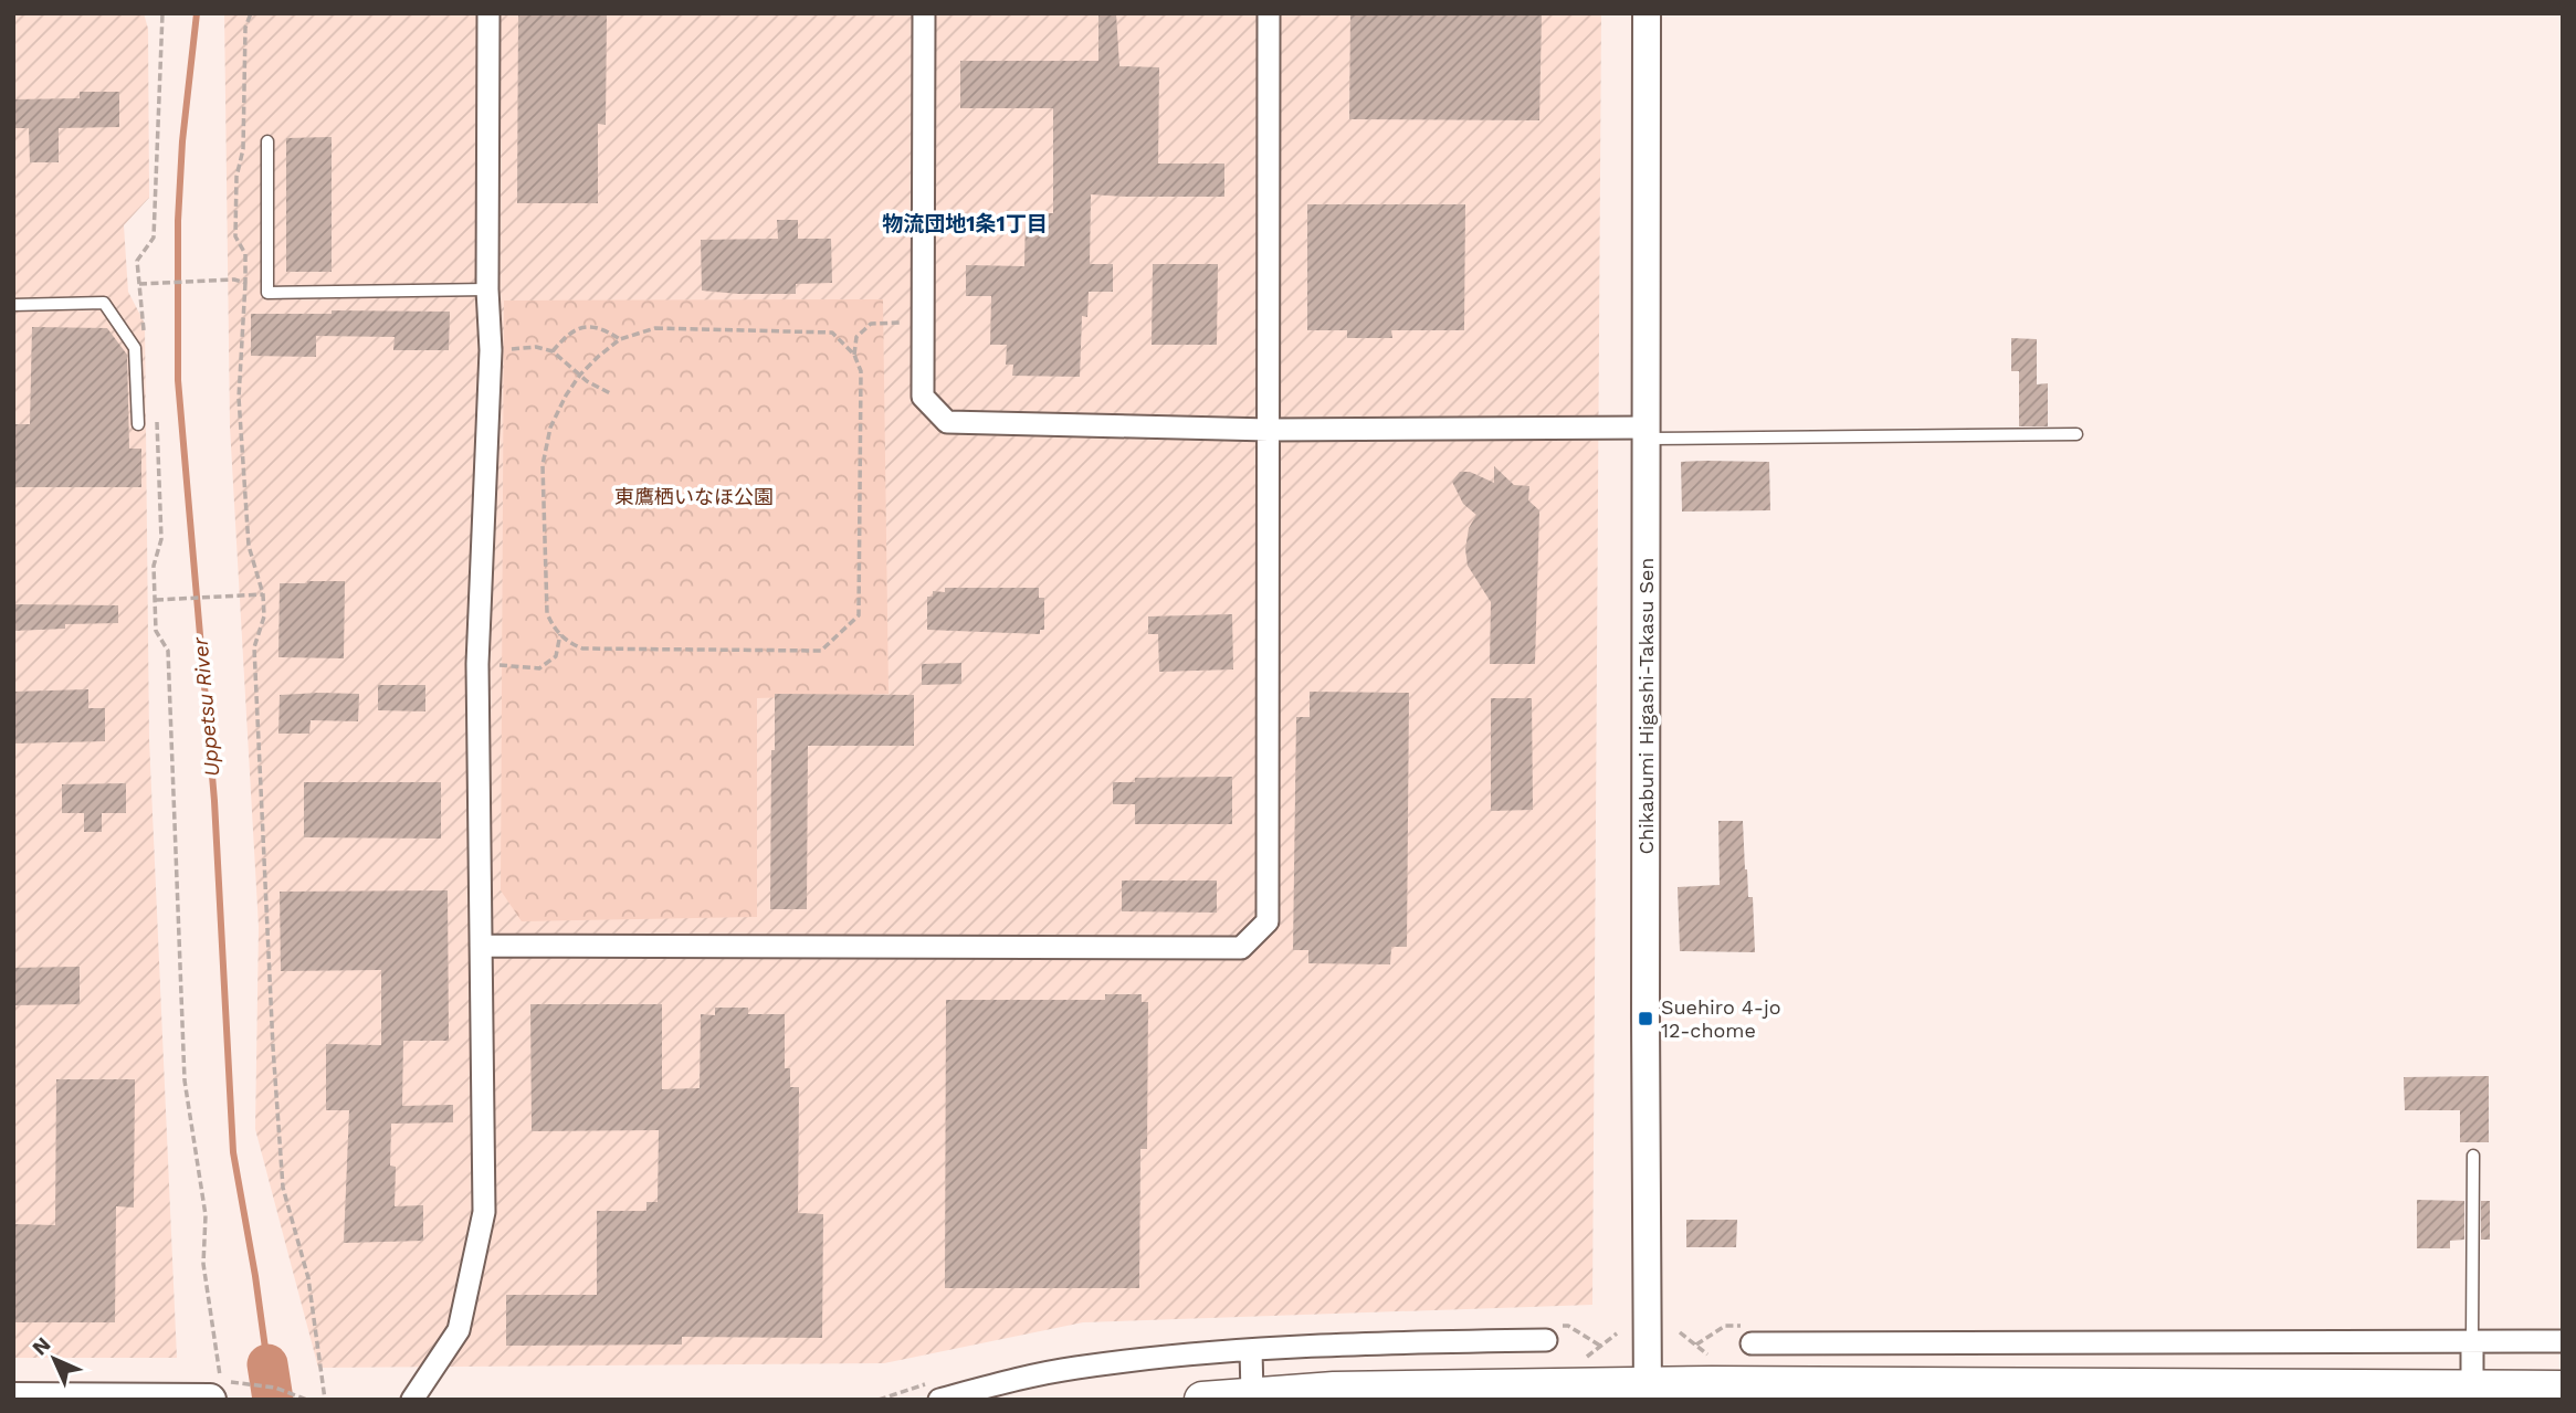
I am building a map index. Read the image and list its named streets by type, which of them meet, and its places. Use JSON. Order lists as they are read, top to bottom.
{
  "streets": {
    "street": ["Chikabumi Higashi-Takasu Sen"]
  },
  "districts": ["物流団地1条1丁目"],
  "water": ["Uppetsu River"],
  "parks": ["東鷹栖いなほ公園"],
  "places": {
    "transit": ["Suehiro 4-jo 12-chome"]
  },
  "north": "top left"
}
